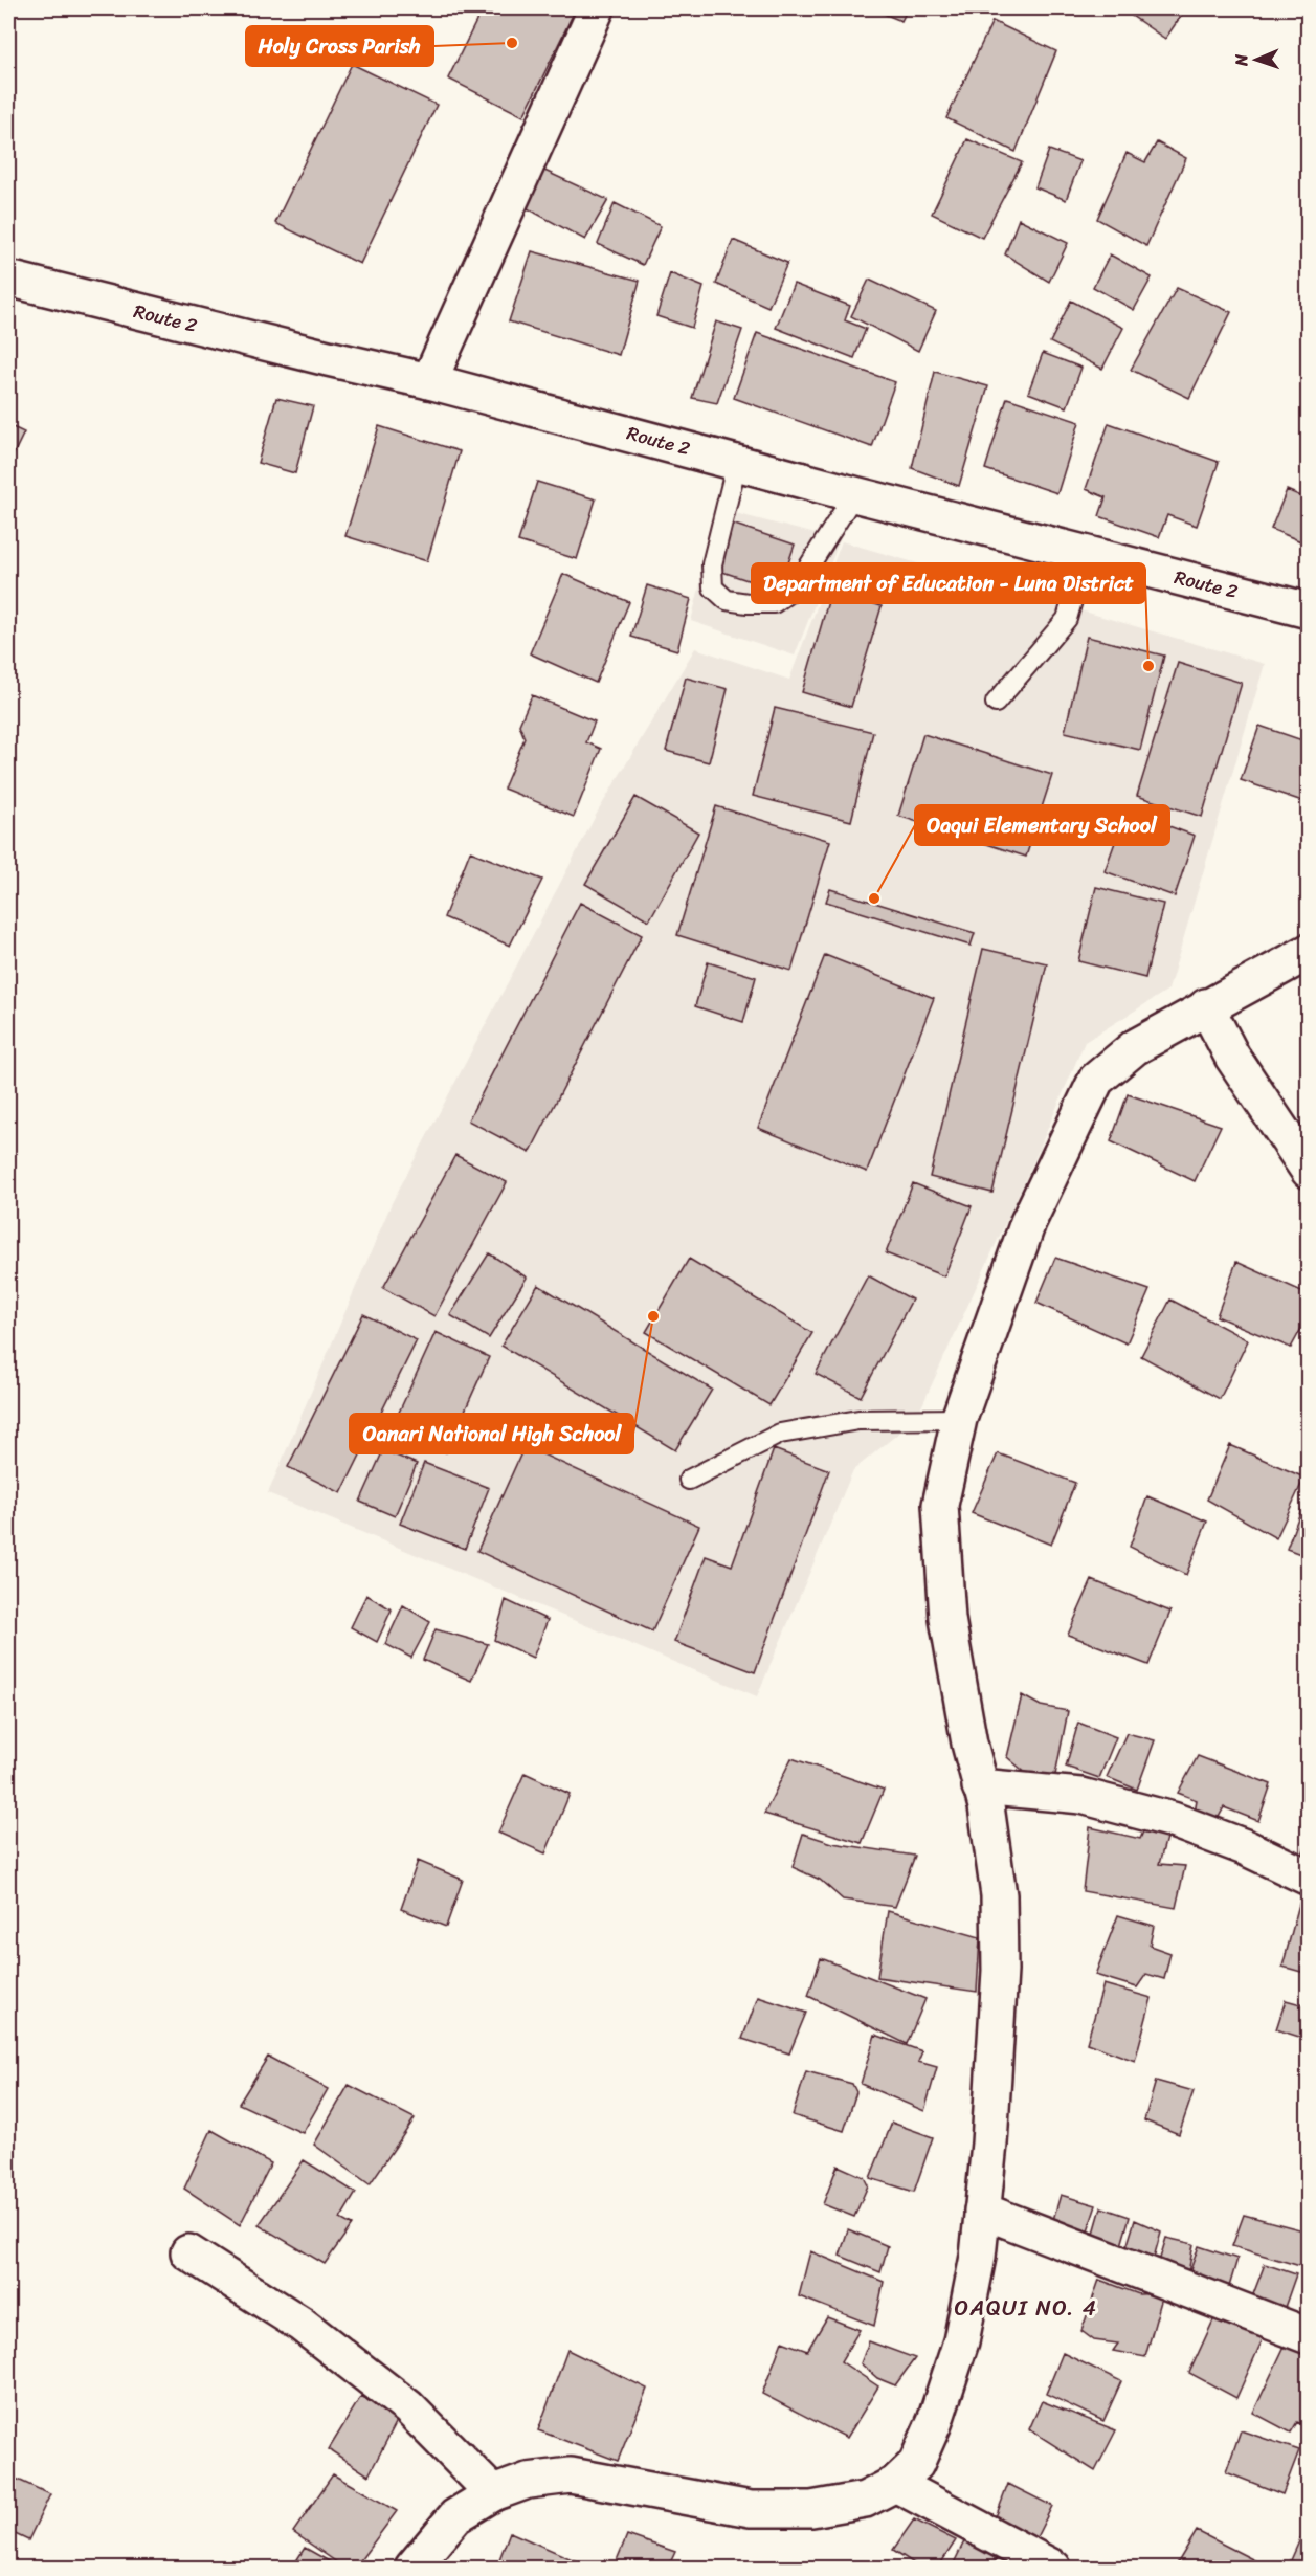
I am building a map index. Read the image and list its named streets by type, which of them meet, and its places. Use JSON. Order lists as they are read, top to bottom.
{
  "streets": {
    "main road": ["Route 2"]
  },
  "districts": ["OAQUI NO. 4"],
  "places": [
    "Holy Cross Parish",
    "Department of Education - Luna District",
    "Oaqui Elementary School",
    "Oanari National High School"
  ],
  "north": "left"
}
